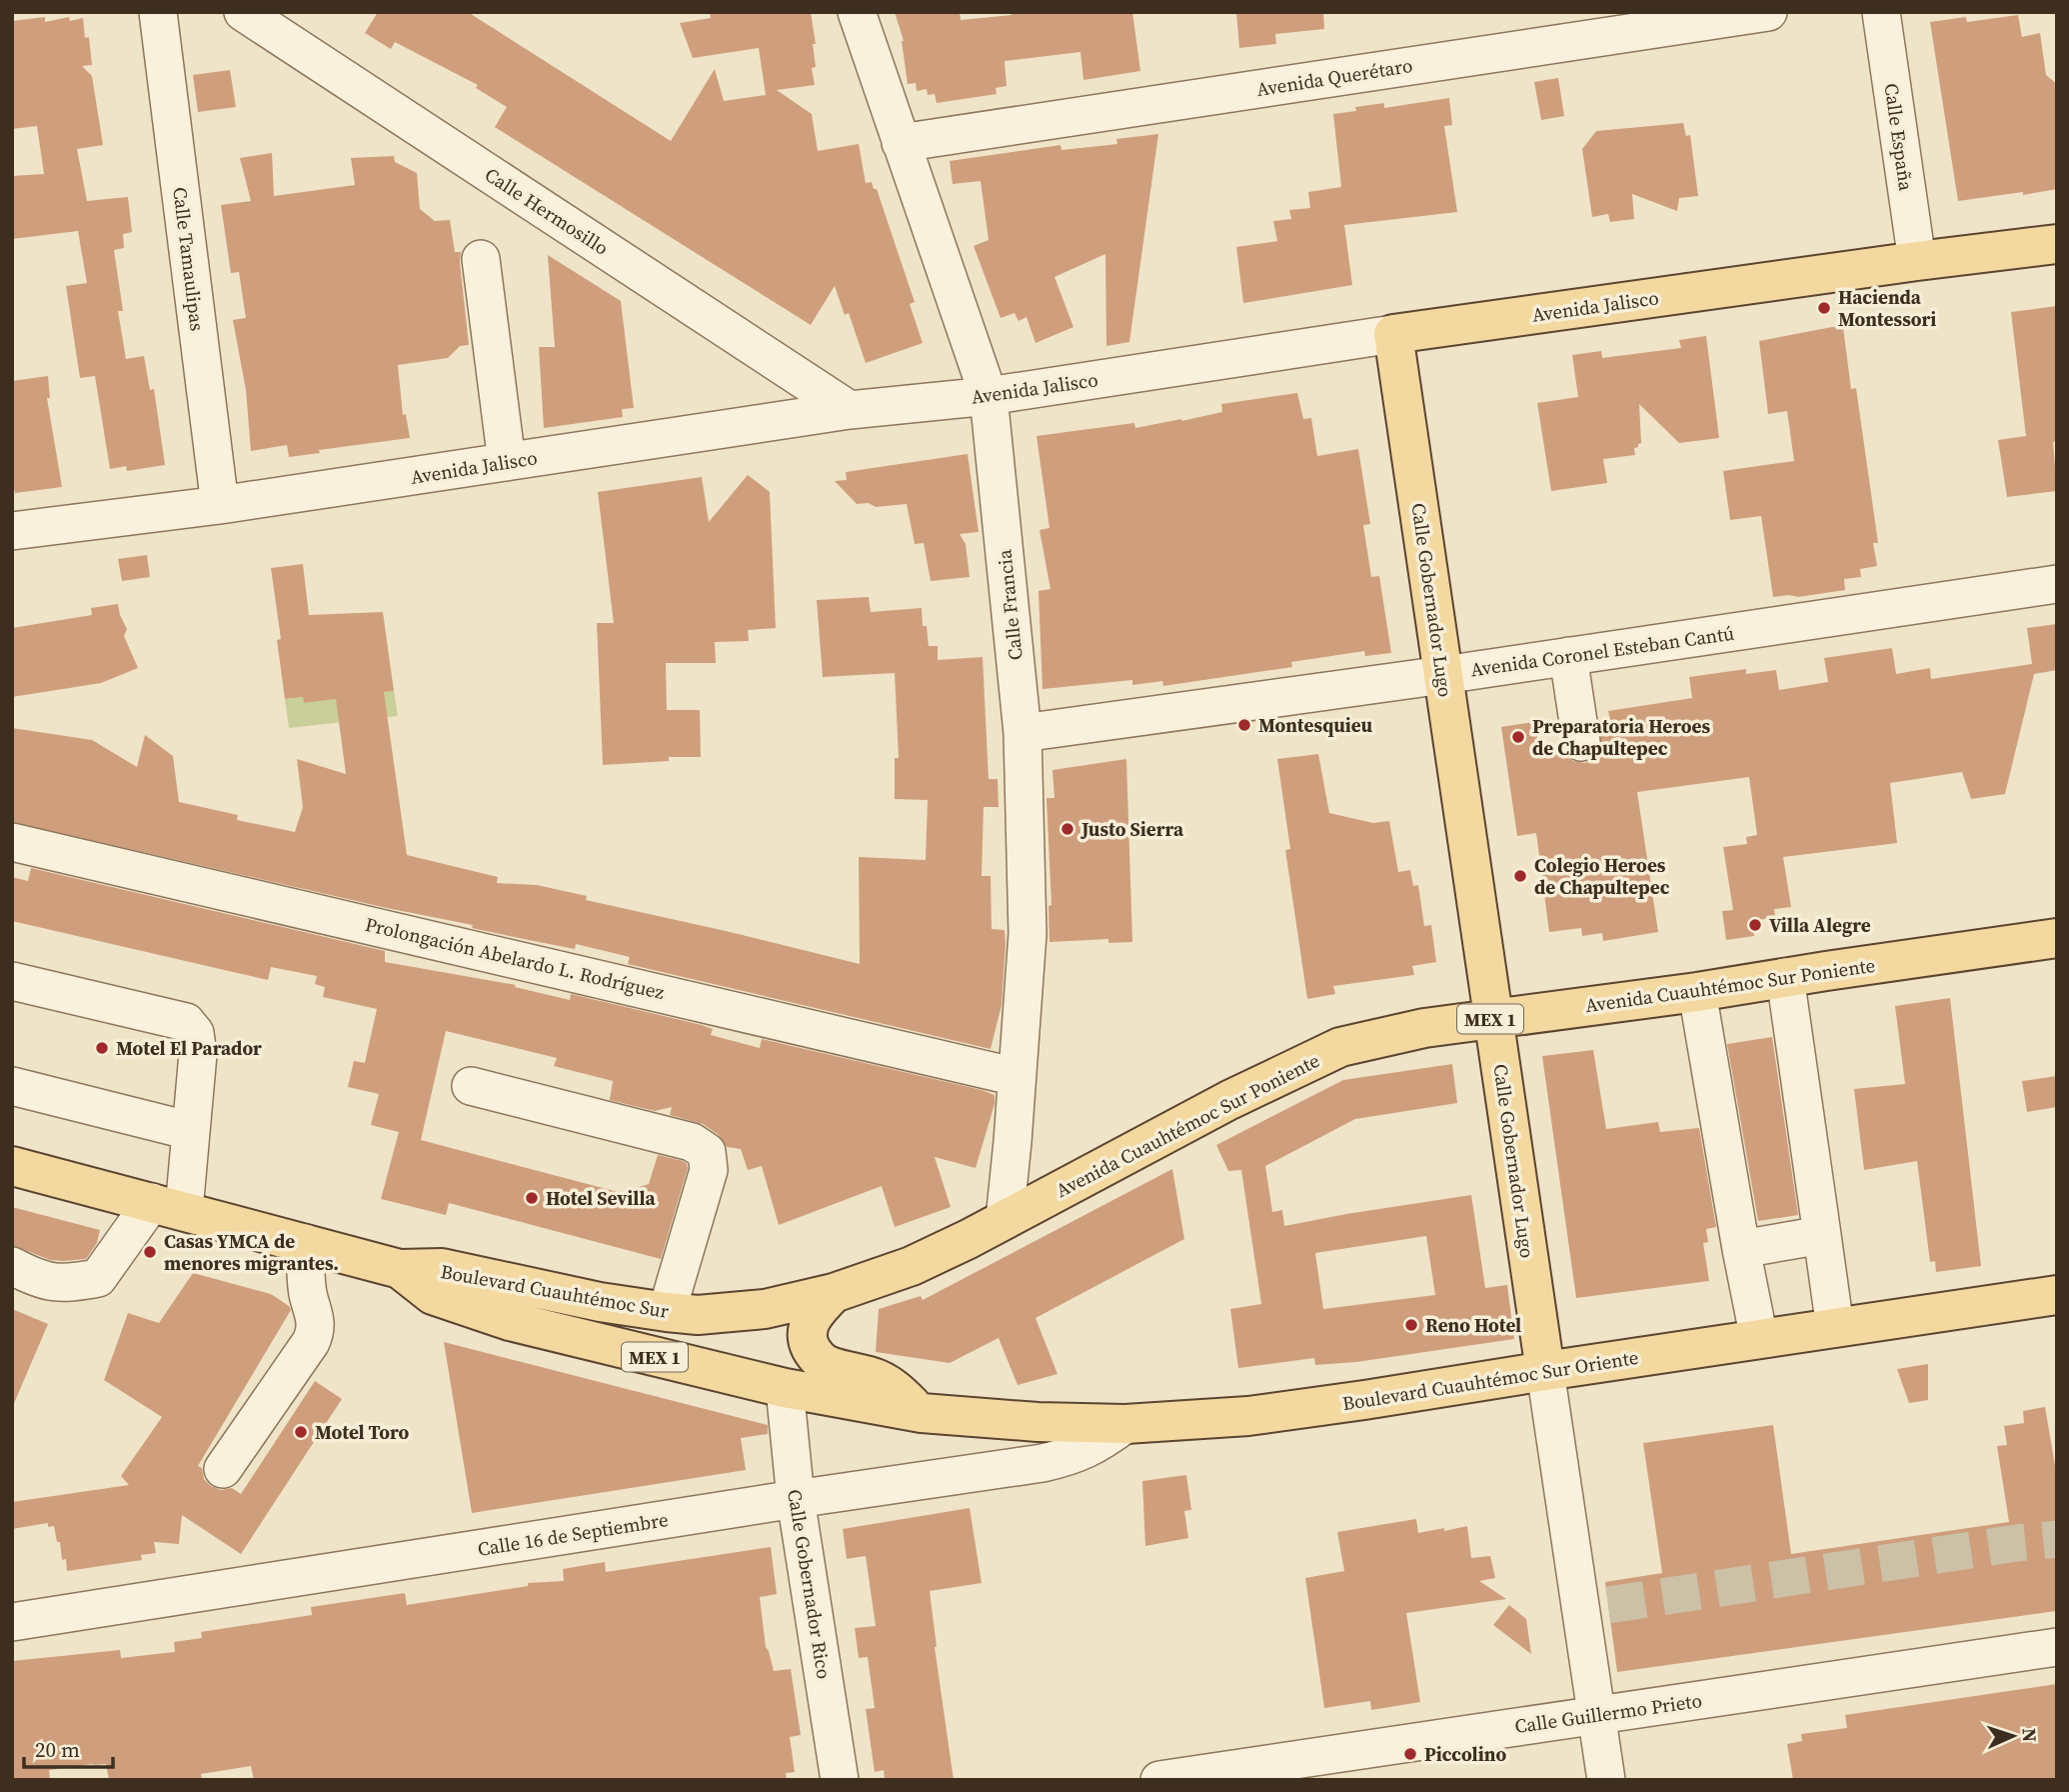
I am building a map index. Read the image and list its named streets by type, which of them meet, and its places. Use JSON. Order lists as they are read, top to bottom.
{
  "streets": {
    "main road": [
      "Avenida Jalisco",
      "Calle Gobernador Lugo",
      "Avenida Cuauhtémoc Sur Poniente",
      "MEX 1",
      "Boulevard Cuauhtémoc Sur",
      "Boulevard Cuauhtémoc Sur Oriente"
    ],
    "street": [
      "Avenida Querétaro",
      "Calle España",
      "Calle Hermosillo",
      "Calle Tamaulipas",
      "Calle Francia",
      "Avenida Coronel Esteban Cantú",
      "Prolongación Abelardo L. Rodríguez",
      "Calle 16 de Septiembre",
      "Calle Gobernador Rico",
      "Calle Guillermo Prieto"
    ]
  },
  "crossings": [
    ["Avenida Querétaro", "Calle Francia"],
    ["Calle España", "Avenida Jalisco"],
    ["Calle Hermosillo", "Avenida Jalisco"],
    ["Calle Tamaulipas", "Avenida Jalisco"],
    ["Avenida Jalisco", "Calle Gobernador Lugo"],
    ["Avenida Jalisco", "Calle Francia"],
    ["Calle Gobernador Lugo", "Avenida Coronel Esteban Cantú"],
    ["Calle Gobernador Lugo", "Avenida Cuauhtémoc Sur Poniente"],
    ["Calle Gobernador Lugo", "Boulevard Cuauhtémoc Sur Oriente"],
    ["Calle Gobernador Lugo", "Calle Guillermo Prieto"],
    ["Calle Francia", "Avenida Coronel Esteban Cantú"],
    ["Calle Francia", "Prolongación Abelardo L. Rodríguez"],
    ["Calle Francia", "Avenida Cuauhtémoc Sur Poniente"],
    ["Avenida Cuauhtémoc Sur Poniente", "Boulevard Cuauhtémoc Sur"],
    ["Boulevard Cuauhtémoc Sur", "Boulevard Cuauhtémoc Sur Oriente"],
    ["Boulevard Cuauhtémoc Sur", "Calle Gobernador Rico"],
    ["Boulevard Cuauhtémoc Sur Oriente", "Calle 16 de Septiembre"],
    ["Calle 16 de Septiembre", "Calle Gobernador Rico"]
  ],
  "places": [
    "Hacienda Montessori",
    "Montesquieu",
    "Preparatoria Heroes de Chapultepec",
    "Justo Sierra",
    "Colegio Heroes de Chapultepec",
    "Villa Alegre",
    "Motel El Parador",
    "Hotel Sevilla",
    "Casas YMCA de menores migrantes.",
    "Reno Hotel",
    "Motel Toro",
    "Piccolino"
  ],
  "scale_bar": "20 m",
  "north": "right"
}
